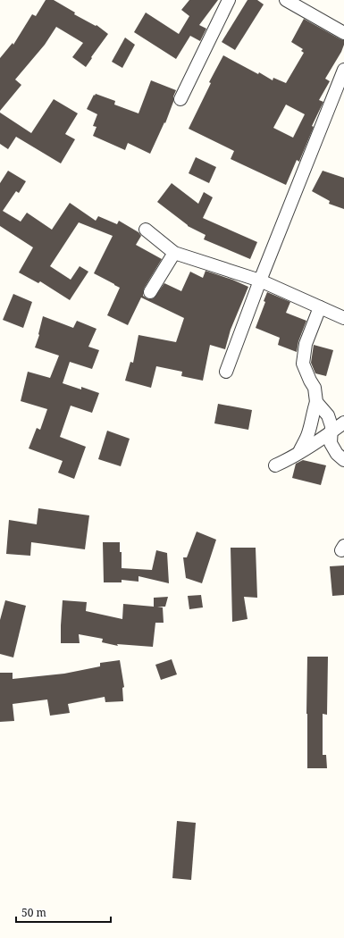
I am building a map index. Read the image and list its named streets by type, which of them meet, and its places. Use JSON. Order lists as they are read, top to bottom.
{
  "scale_bar": "50 m"
}
